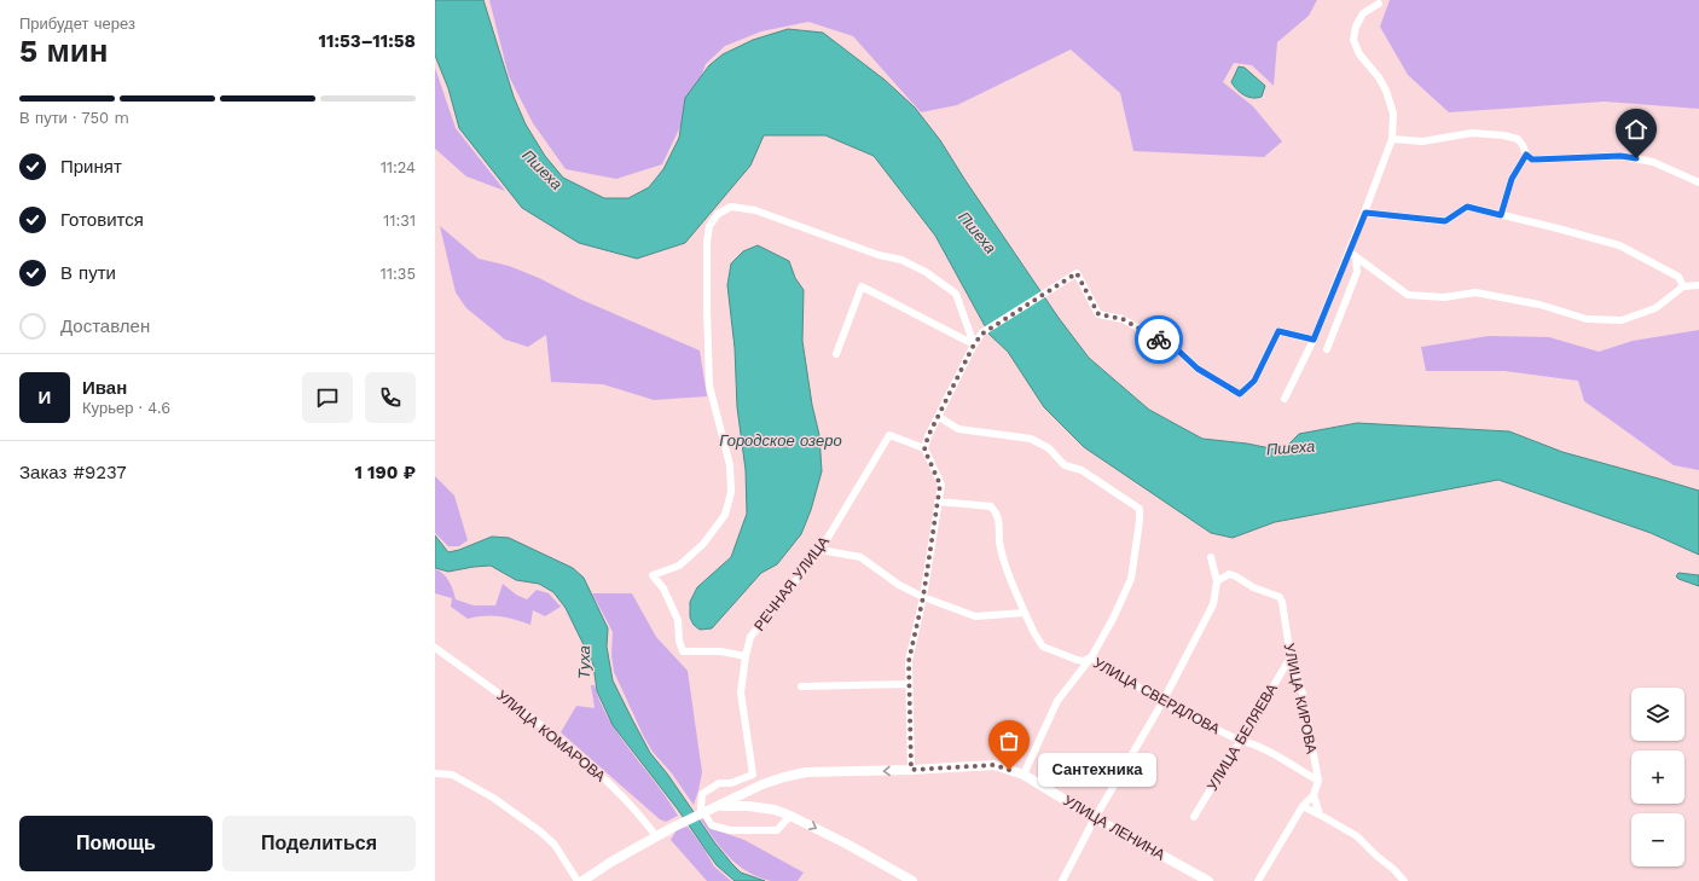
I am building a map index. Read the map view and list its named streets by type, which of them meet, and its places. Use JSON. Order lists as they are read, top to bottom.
{
  "streets": {
    "main road": ["УЛИЦА ЛЕНИНА"],
    "street": [
      "РЕЧНАЯ УЛИЦА",
      "УЛИЦА СВЕРДЛОВА",
      "УЛИЦА КИРОВА",
      "УЛИЦА КОМАРОВА",
      "УЛИЦА БЕЛЯЕВА"
    ]
  },
  "crossings": [
    ["УЛИЦА СВЕРДЛОВА", "УЛИЦА КИРОВА"],
    ["УЛИЦА СВЕРДЛОВА", "УЛИЦА БЕЛЯЕВА"],
    ["УЛИЦА КИРОВА", "УЛИЦА БЕЛЯЕВА"],
    ["УЛИЦА КОМАРОВА", "УЛИЦА ЛЕНИНА"]
  ],
  "water": ["Пшеха", "Городское озеро", "Туха"],
  "places": ["Сантехника"],
  "page": {
    "heading": ["5 мин", "Прибудет через", "11:53–11:58"],
    "panel": [
      "Иван",
      "Курьер · 4.6",
      "Заказ #9237",
      "1 190 ₽"
    ],
    "bar": "В пути · 750 m",
    "list": [
      ["Принят", "11:24"],
      ["Готовится", "11:31"],
      ["В пути", "11:35"],
      "Доставлен"
    ],
    "round": "И",
    "map_buttons": ["+", "−"],
    "bubble": "Сантехника",
    "buttons": ["Помощь", "Поделиться"]
  }
}
